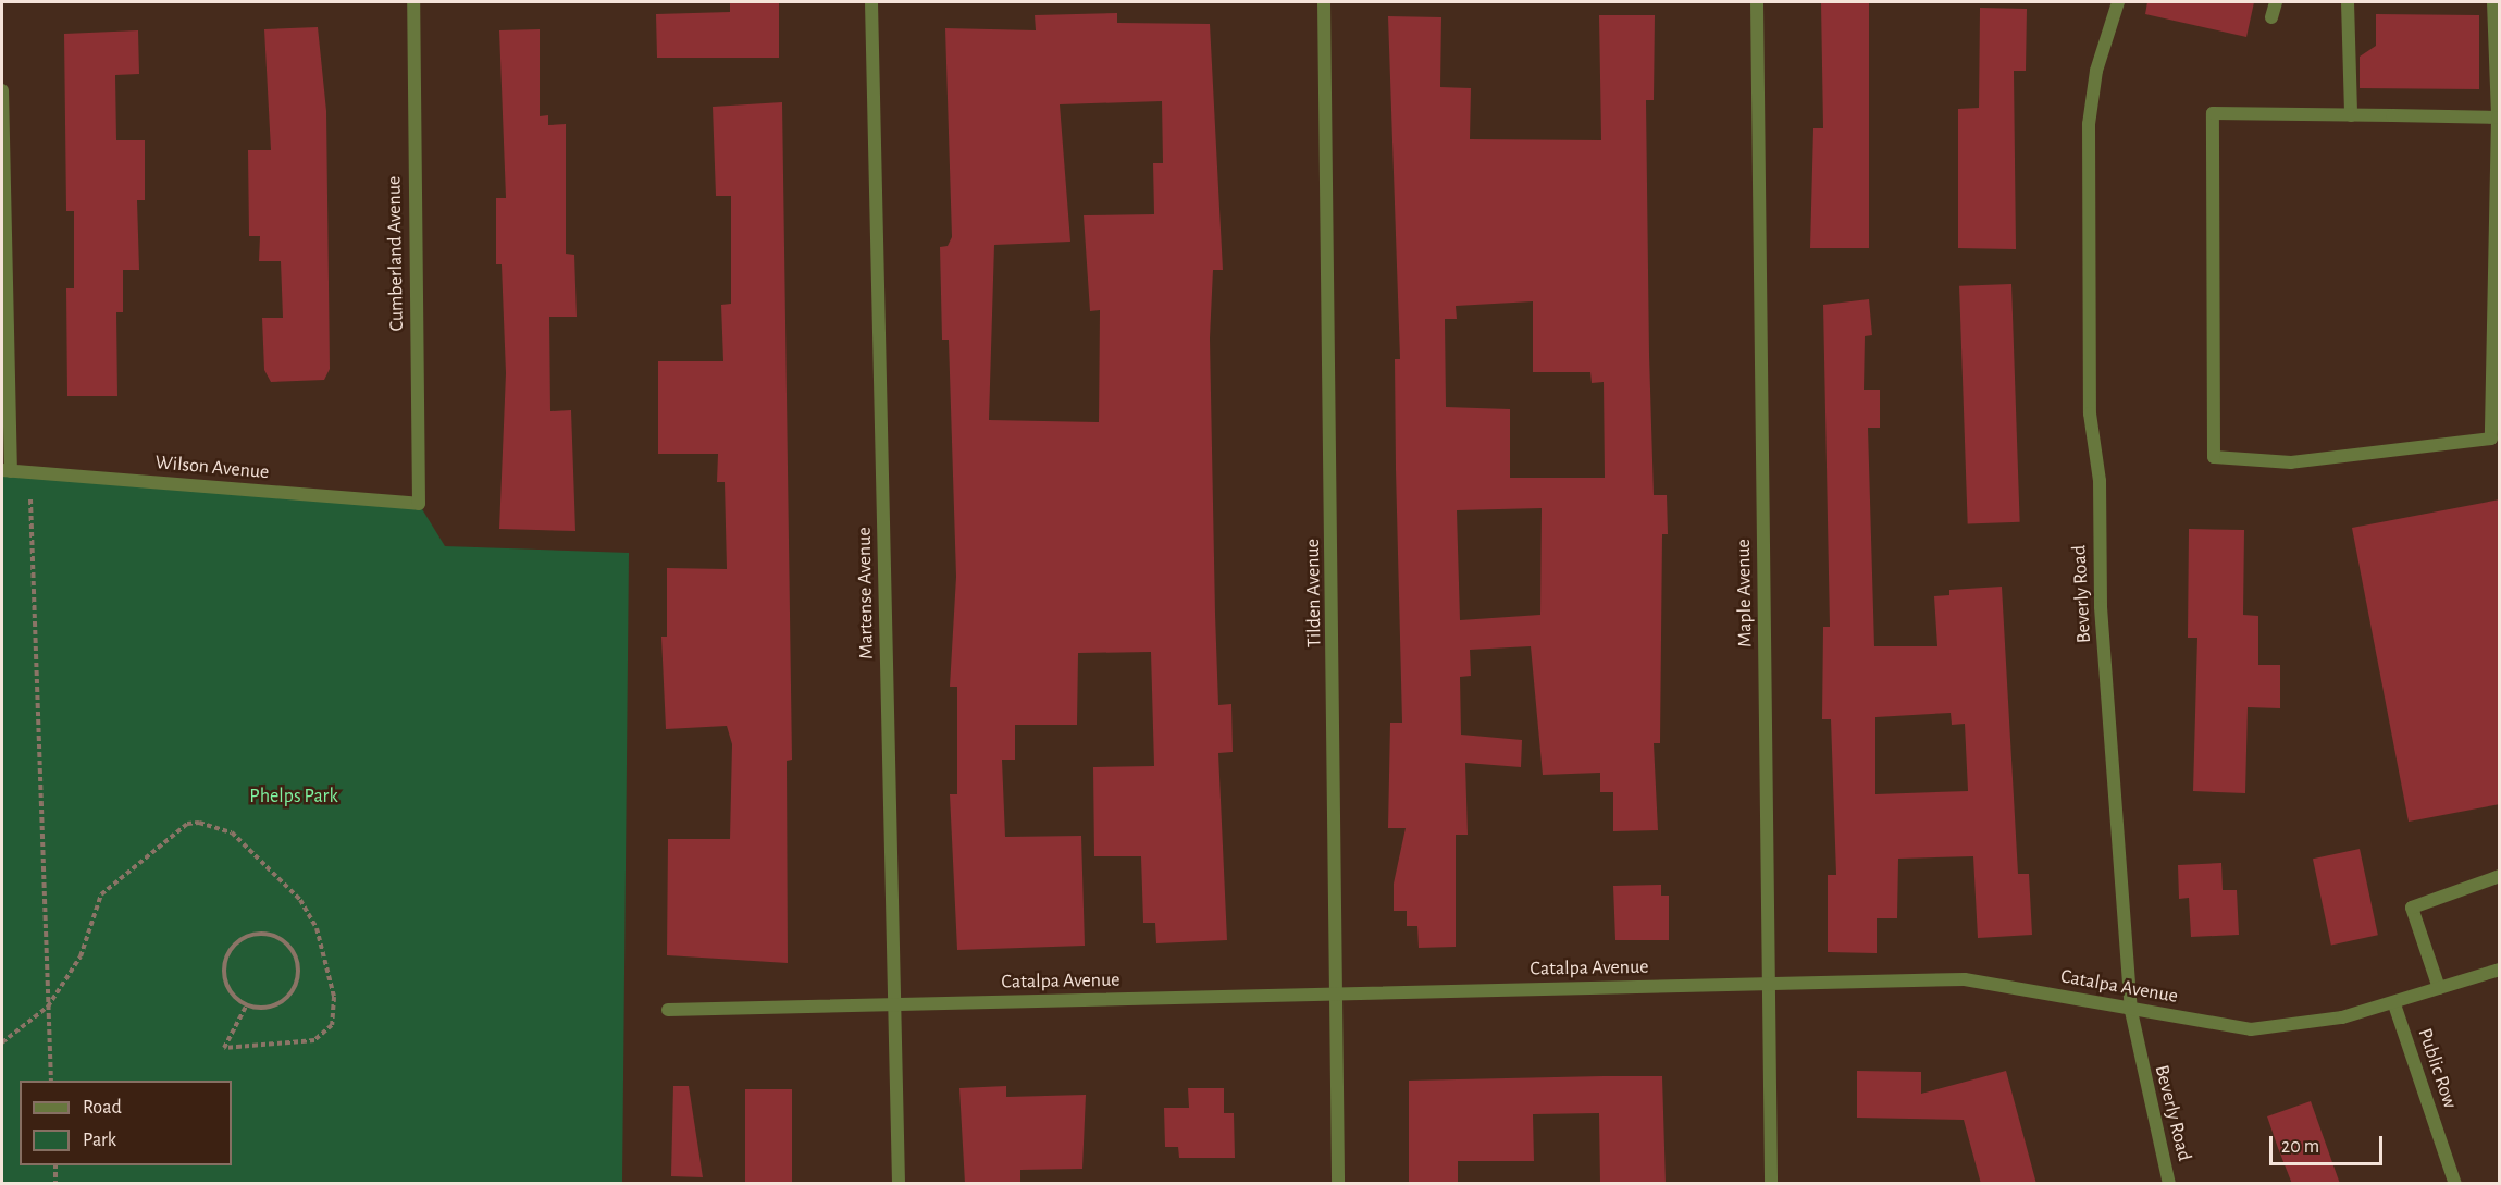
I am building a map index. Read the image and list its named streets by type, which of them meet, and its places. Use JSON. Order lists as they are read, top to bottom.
{
  "streets": {
    "street": [
      "Cumberland Avenue",
      "Wilson Avenue",
      "Martense Avenue",
      "Tilden Avenue",
      "Maple Avenue",
      "Beverly Road",
      "Catalpa Avenue",
      "Public Row"
    ]
  },
  "crossings": [
    ["Cumberland Avenue", "Wilson Avenue"],
    ["Martense Avenue", "Catalpa Avenue"],
    ["Tilden Avenue", "Catalpa Avenue"],
    ["Maple Avenue", "Catalpa Avenue"],
    ["Beverly Road", "Catalpa Avenue"],
    ["Catalpa Avenue", "Public Row"]
  ],
  "parks": ["Phelps Park"],
  "legend": ["Road", "Park"],
  "scale_bar": "20 m"
}
